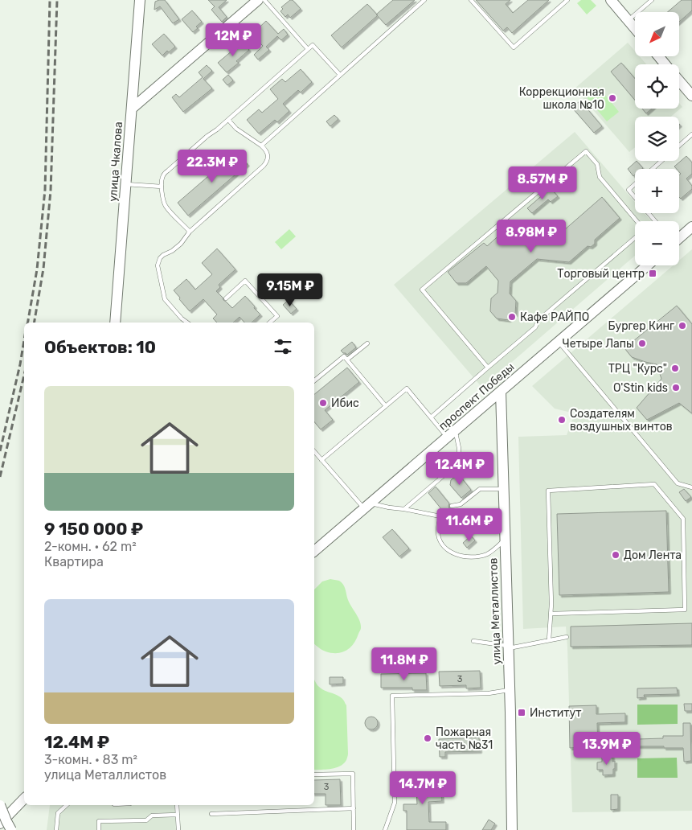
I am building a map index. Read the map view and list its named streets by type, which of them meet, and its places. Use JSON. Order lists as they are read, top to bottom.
{
  "streets": {
    "street": ["улица Чкалова", "проспект Победы", "улица Металлистов"]
  },
  "crossings": [
    ["проспект Победы", "улица Металлистов"]
  ],
  "places": {
    "other": [
      "Коррекционная школа №10",
      "Кафе РАЙПО",
      "Бургер Кинг",
      "Четыре Лапы",
      "ТРЦ \"Курс\"",
      "O'Stin kids",
      "Ибис",
      "Создателям воздушных винтов",
      "Дом Лента",
      "Пожарная часть №31"
    ],
    "transit": ["Торговый центр", "Институт"]
  },
  "house_numbers": ["3", "3"],
  "north": "bottom left",
  "page": {
    "map_buttons": ["+", "−"],
    "price": [
      "12M ₽",
      "22.3M ₽",
      "8.57M ₽",
      "8.98M ₽",
      "9.15M ₽",
      "12.4M ₽",
      "11.6M ₽",
      "11.8M ₽",
      "13.9M ₽",
      "14.7M ₽"
    ],
    "heading": "Объектов: 10",
    "list": [
      {
        "name": "9 150 000 ₽",
        "note": "2-комн. · 62 m² · Квартира"
      },
      {
        "name": "12.4M ₽",
        "note": "3-комн. · 83 m² · улица Металлистов"
      }
    ]
  }
}
